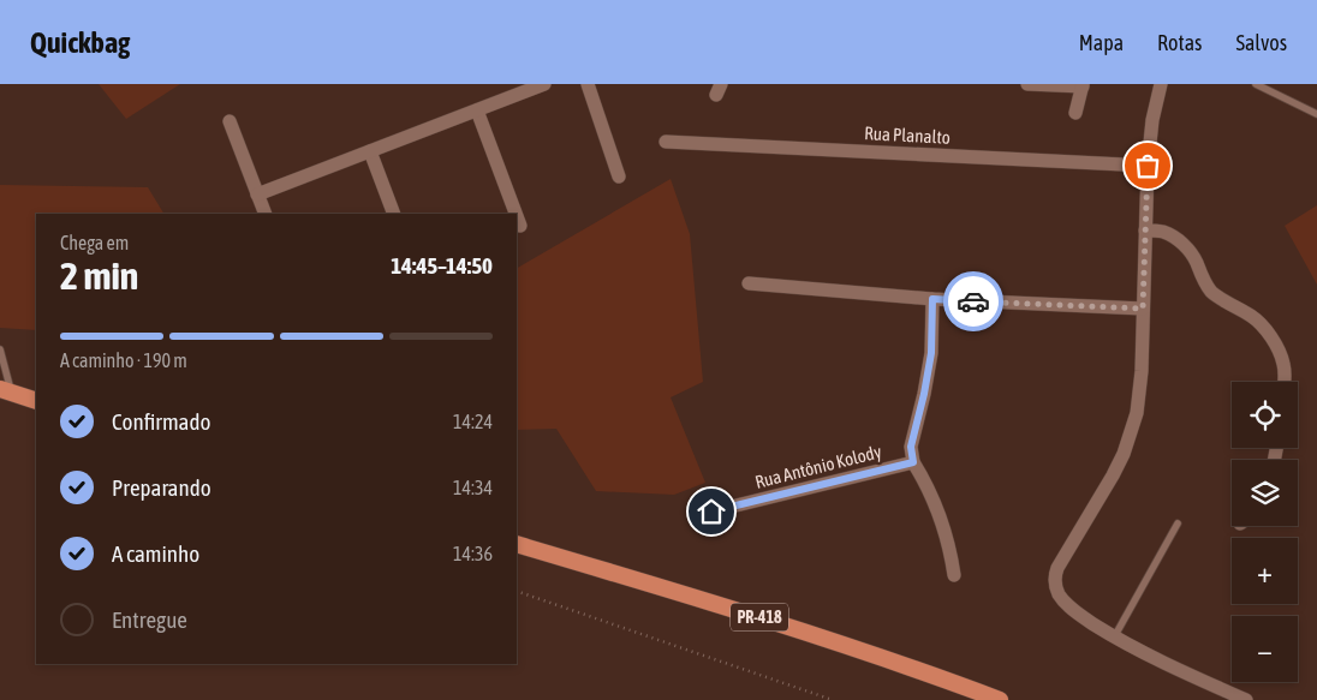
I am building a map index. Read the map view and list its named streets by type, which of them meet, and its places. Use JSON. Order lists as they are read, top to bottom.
{
  "streets": {
    "highway": ["PR-418"],
    "street": ["Rua Planalto", "Rua Antônio Kolody"]
  },
  "page": {
    "header": "Quickbag",
    "nav": ["Mapa", "Rotas", "Salvos"],
    "heading": ["2 min", "Chega em", "14:45–14:50"],
    "bar": "A caminho · 190 m",
    "map_buttons": ["+", "−"],
    "list": [
      ["Confirmado", "14:24"],
      ["Preparando", "14:34"],
      ["A caminho", "14:36"],
      "Entregue"
    ]
  }
}
